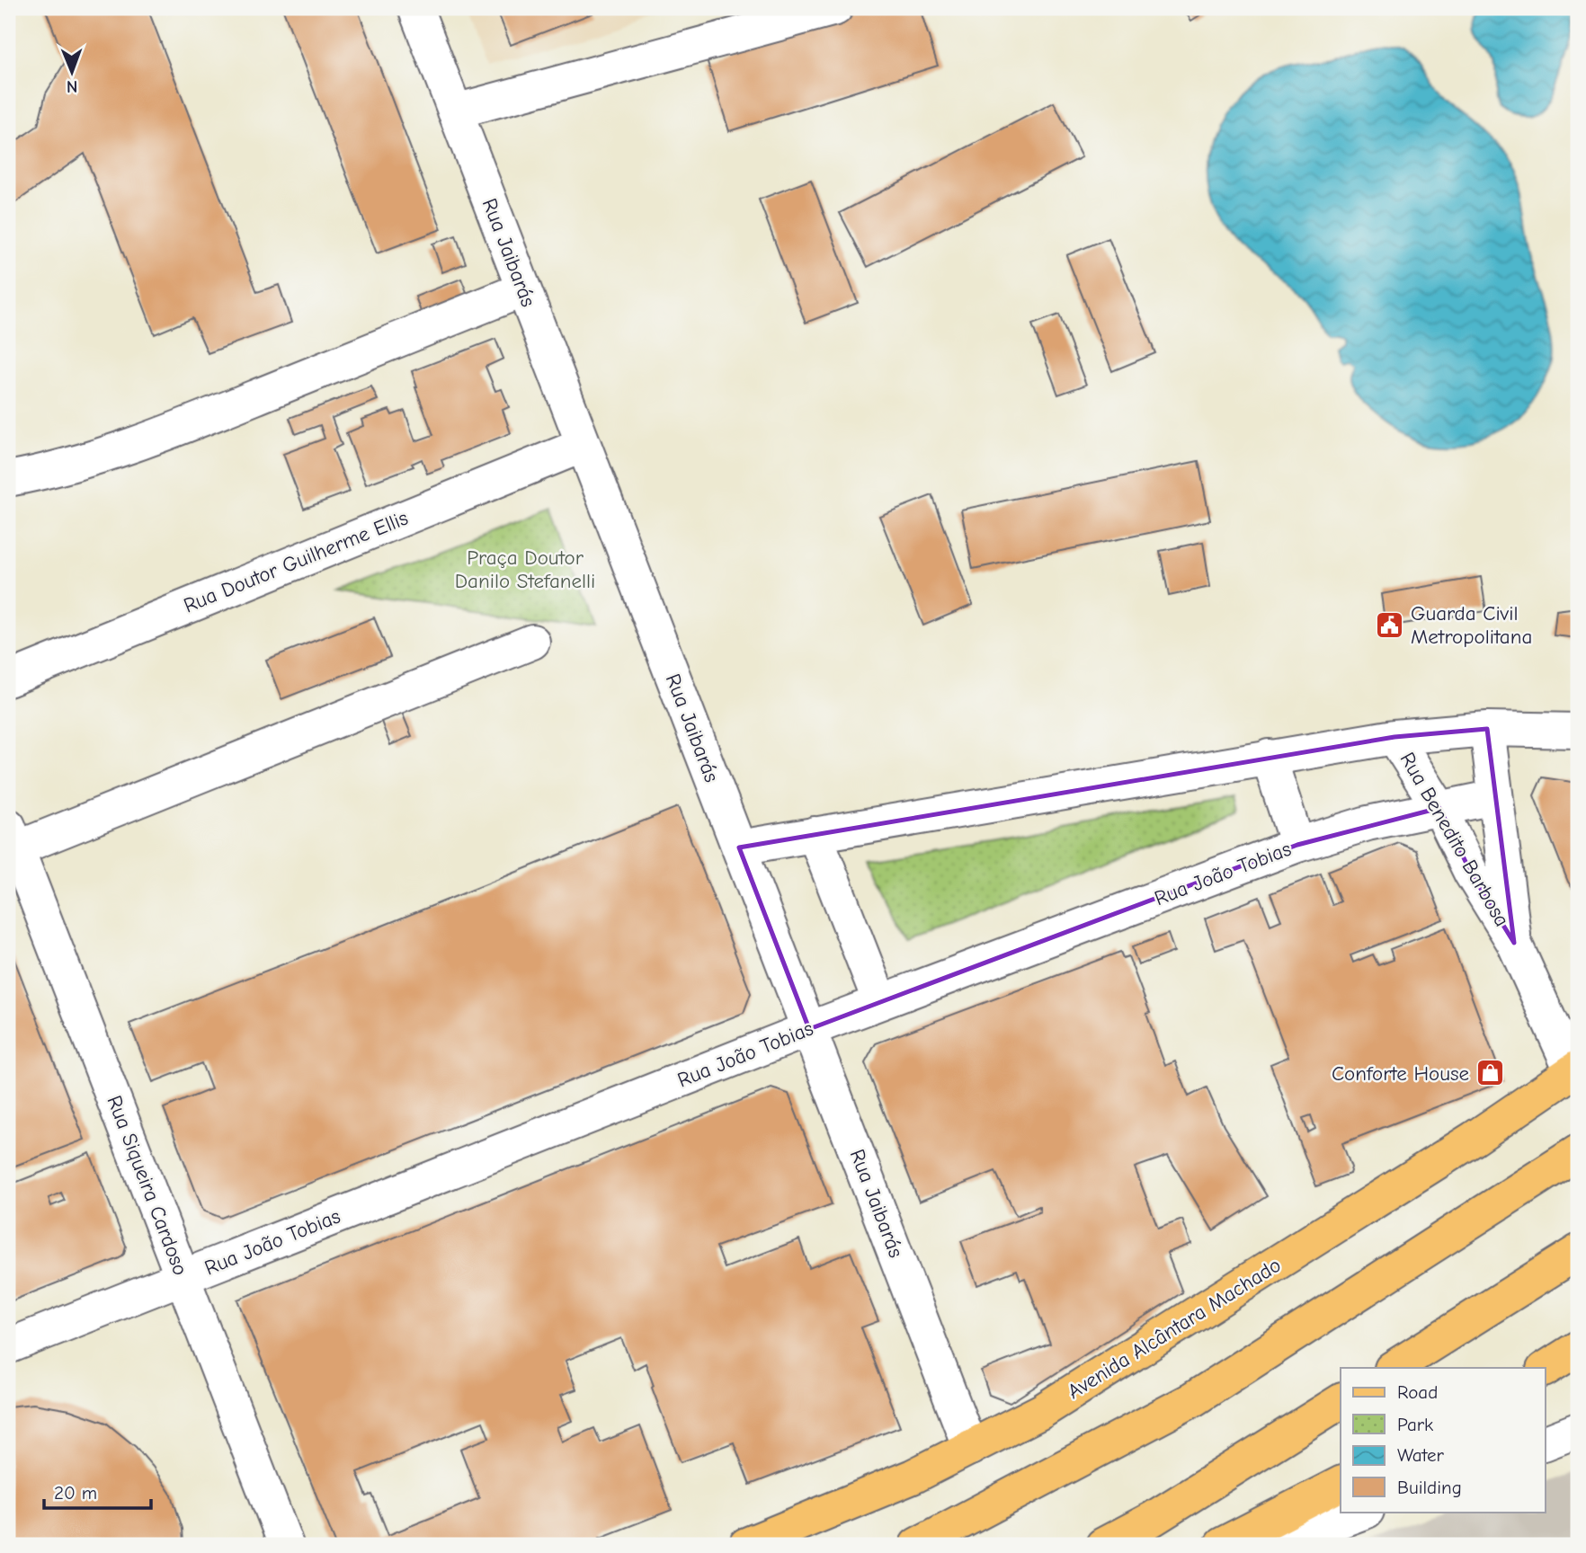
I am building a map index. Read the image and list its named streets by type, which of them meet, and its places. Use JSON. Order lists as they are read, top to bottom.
{
  "streets": {
    "main road": ["Avenida Alcântara Machado"],
    "street": [
      "Rua Jaibarás",
      "Rua Doutor Guilherme Ellis",
      "Rua Benedito Barbosa",
      "Rua João Tobias",
      "Rua Siqueira Cardoso"
    ]
  },
  "crossings": [
    ["Rua Jaibarás", "Rua Doutor Guilherme Ellis"],
    ["Rua Jaibarás", "Rua João Tobias"],
    ["Rua Jaibarás", "Avenida Alcântara Machado"],
    ["Rua Benedito Barbosa", "Rua João Tobias"],
    ["Rua Benedito Barbosa", "Avenida Alcântara Machado"],
    ["Rua João Tobias", "Rua Siqueira Cardoso"]
  ],
  "parks": ["Praça Doutor Danilo Stefanelli"],
  "places": {
    "public building": ["Guarda Civil Metropolitana"],
    "shop": ["Conforte House"]
  },
  "legend": [
    "Road",
    "Park",
    "Water",
    "Building"
  ],
  "scale_bar": "20 m",
  "north": "bottom"
}
